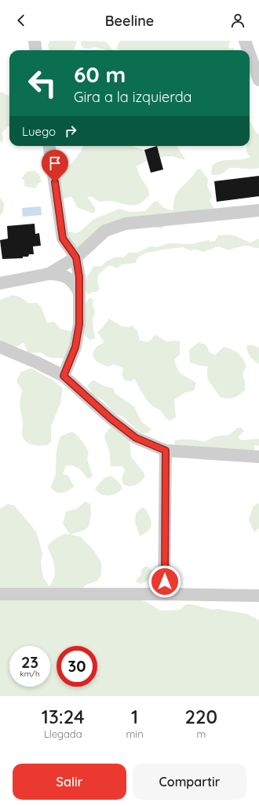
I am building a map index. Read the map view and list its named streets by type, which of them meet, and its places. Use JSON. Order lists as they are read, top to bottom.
{
  "page": {
    "header": "Beeline",
    "turn": ["60 m", "Gira a la izquierda"],
    "then": "Luego",
    "speed": "23 km/h",
    "limit": "30",
    "eta": [
      "13:24",
      "Llegada",
      "1",
      "min",
      "220",
      "m"
    ],
    "buttons": ["Salir", "Compartir"]
  }
}
